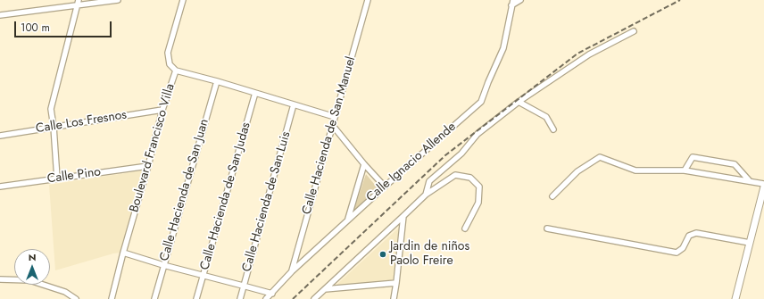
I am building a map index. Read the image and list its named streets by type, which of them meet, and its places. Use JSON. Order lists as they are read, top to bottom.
{
  "streets": {
    "street": [
      "Calle Los Fresnos",
      "Calle Hacienda de San Manuel",
      "Boulevard Francisco Villa",
      "Calle Ignacio Allende",
      "Calle Pino",
      "Calle Hacienda de San Juan",
      "Calle Hacienda de San Judas",
      "Calle Hacienda de San Luis"
    ]
  },
  "crossings": [
    ["Calle Los Fresnos", "Boulevard Francisco Villa"],
    ["Calle Hacienda de San Manuel", "Calle Ignacio Allende"],
    ["Boulevard Francisco Villa", "Calle Pino"]
  ],
  "places": ["Jardin de niños Paolo Freire"],
  "scale_bar": "100 m",
  "north": "top"
}
